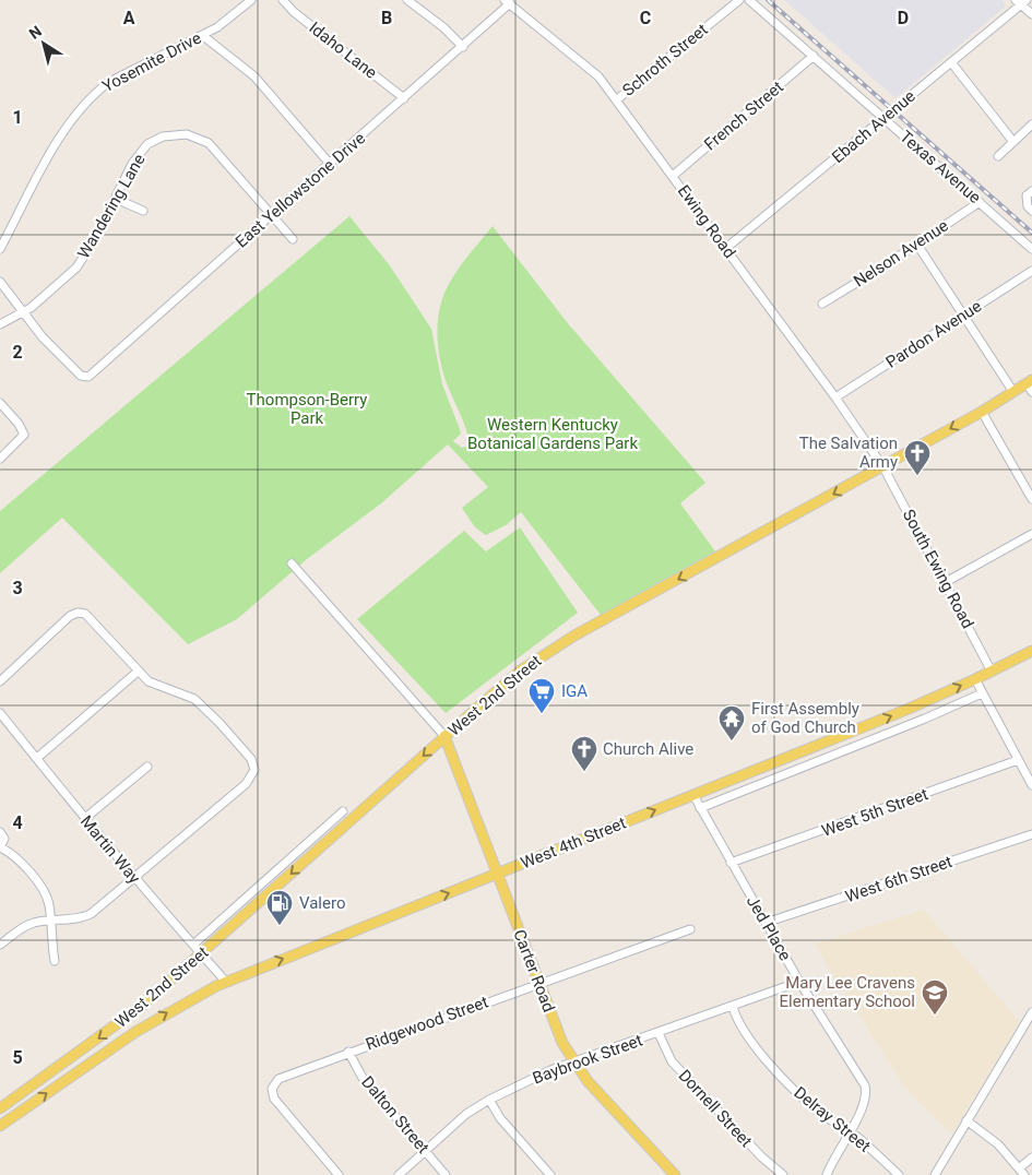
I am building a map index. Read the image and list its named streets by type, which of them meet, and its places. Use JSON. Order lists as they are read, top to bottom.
{
  "streets": {
    "main road": ["West 2nd Street", "West 4th Street", "Carter Road"],
    "street": [
      "Idaho Lane",
      "Schroth Street",
      "Yosemite Drive",
      "French Street",
      "Ebach Avenue",
      "Texas Avenue",
      "East Yellowstone Drive",
      "Wandering Lane",
      "Ewing Road",
      "Nelson Avenue",
      "Pardon Avenue",
      "South Ewing Road",
      "West 5th Street",
      "Martin Way",
      "West 6th Street",
      "Jed Place",
      "Ridgewood Street",
      "Baybrook Street",
      "Dornell Street",
      "Dalton Street",
      "Delray Street"
    ]
  },
  "crossings": [
    ["Idaho Lane", "East Yellowstone Drive"],
    ["Schroth Street", "Ewing Road"],
    ["French Street", "Texas Avenue"],
    ["French Street", "Ewing Road"],
    ["Ebach Avenue", "Texas Avenue"],
    ["Ebach Avenue", "Ewing Road"],
    ["Texas Avenue", "Nelson Avenue"],
    ["East Yellowstone Drive", "Wandering Lane"],
    ["East Yellowstone Drive", "Ewing Road"],
    ["Ewing Road", "Pardon Avenue"],
    ["Ewing Road", "South Ewing Road"],
    ["Ewing Road", "West 2nd Street"],
    ["South Ewing Road", "West 2nd Street"],
    ["South Ewing Road", "West 4th Street"],
    ["West 2nd Street", "Martin Way"],
    ["West 2nd Street", "Carter Road"],
    ["West 5th Street", "Jed Place"],
    ["West 4th Street", "Martin Way"],
    ["West 4th Street", "Jed Place"],
    ["West 4th Street", "Carter Road"],
    ["West 6th Street", "Jed Place"],
    ["Jed Place", "Baybrook Street"],
    ["Jed Place", "Delray Street"],
    ["Carter Road", "Ridgewood Street"],
    ["Carter Road", "Baybrook Street"],
    ["Ridgewood Street", "Dalton Street"],
    ["Baybrook Street", "Dornell Street"],
    ["Baybrook Street", "Dalton Street"],
    ["Baybrook Street", "Delray Street"]
  ],
  "one_way": ["West 2nd Street", "West 4th Street"],
  "parks": ["Thompson-Berry Park", "Western Kentucky Botanical Gardens Park"],
  "places": {
    "church": ["The Salvation Army", "Church Alive"],
    "supermarket": ["IGA"],
    "temple": ["First Assembly of God Church"],
    "fuel station": ["Valero"],
    "school or university": ["Mary Lee Cravens Elementary School"]
  },
  "north": "top left",
  "grid": {
    "columns": [
      "A",
      "B",
      "C",
      "D"
    ],
    "rows": [
      "1",
      "2",
      "3",
      "4",
      "5"
    ]
  }
}
